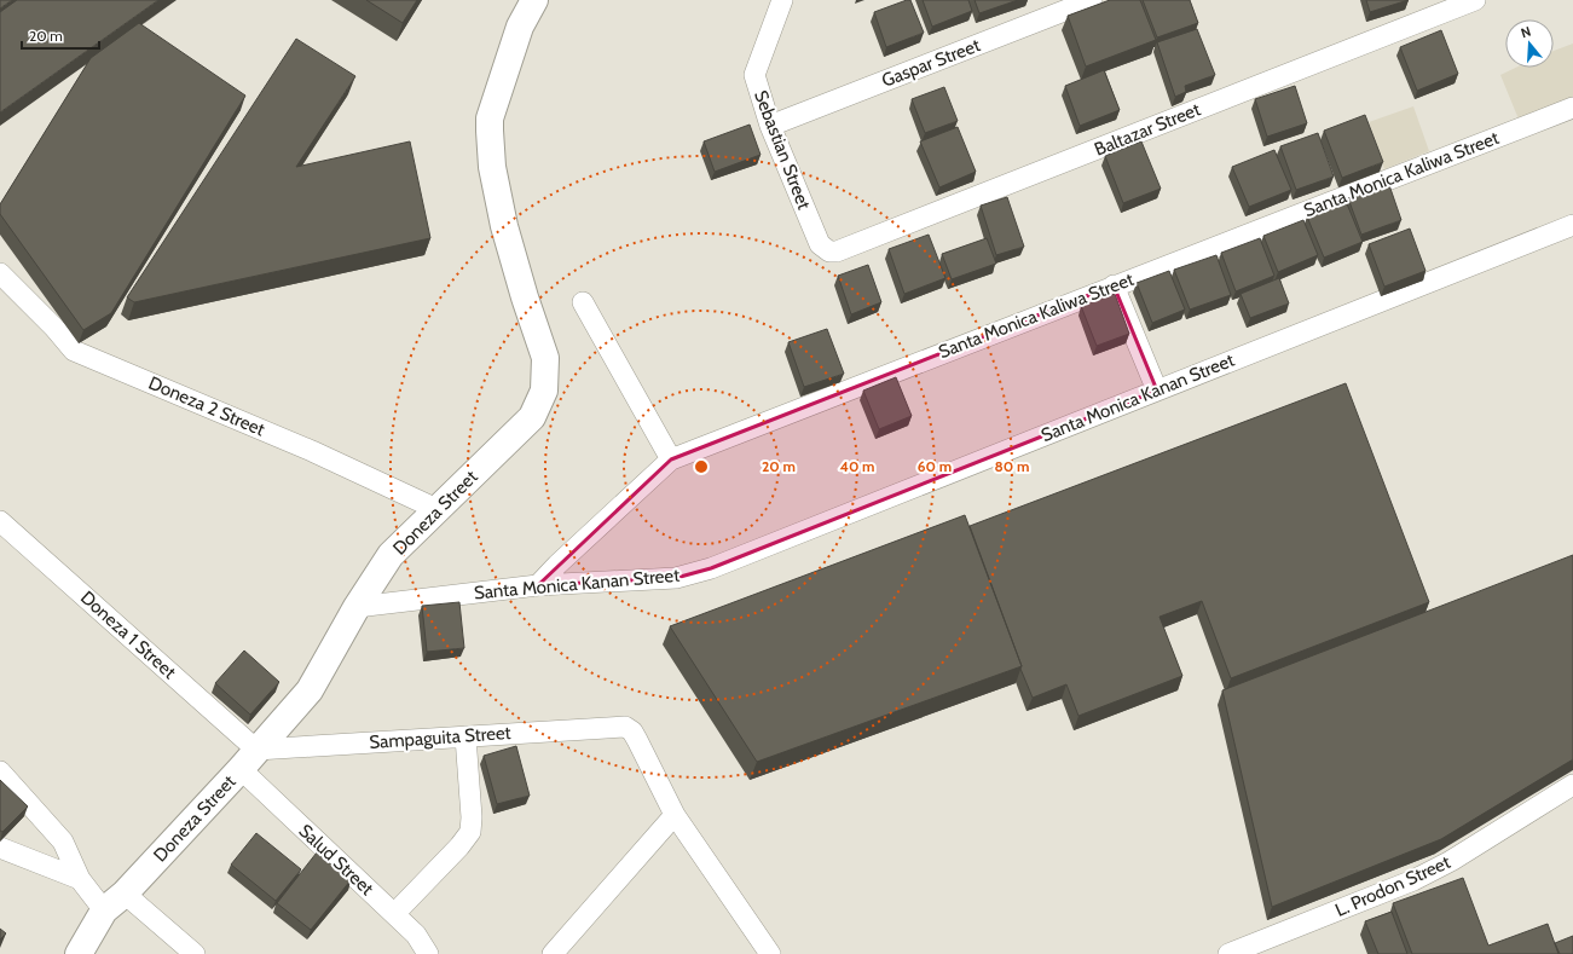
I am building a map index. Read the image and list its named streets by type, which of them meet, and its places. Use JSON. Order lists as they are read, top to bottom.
{
  "streets": {
    "street": [
      "Gaspar Street",
      "Baltazar Street",
      "Sebastian Street",
      "Santa Monica Kaliwa Street",
      "Santa Monica Kanan Street",
      "Doneza 2 Street",
      "Doneza Street",
      "Doneza 1 Street",
      "Sampaguita Street",
      "Salud Street",
      "L. Prodon Street"
    ]
  },
  "crossings": [
    ["Gaspar Street", "Sebastian Street"],
    ["Baltazar Street", "Sebastian Street"],
    ["Santa Monica Kaliwa Street", "Santa Monica Kanan Street"],
    ["Santa Monica Kanan Street", "Doneza Street"],
    ["Doneza 2 Street", "Doneza Street"],
    ["Doneza Street", "Doneza 1 Street"],
    ["Doneza Street", "Sampaguita Street"],
    ["Doneza Street", "Salud Street"],
    ["Doneza 1 Street", "Sampaguita Street"],
    ["Doneza 1 Street", "Salud Street"],
    ["Sampaguita Street", "Salud Street"]
  ],
  "scale_bar": "20 m",
  "north": "top",
  "rings": [
    "20 m",
    "40 m",
    "60 m",
    "80 m"
  ]
}
